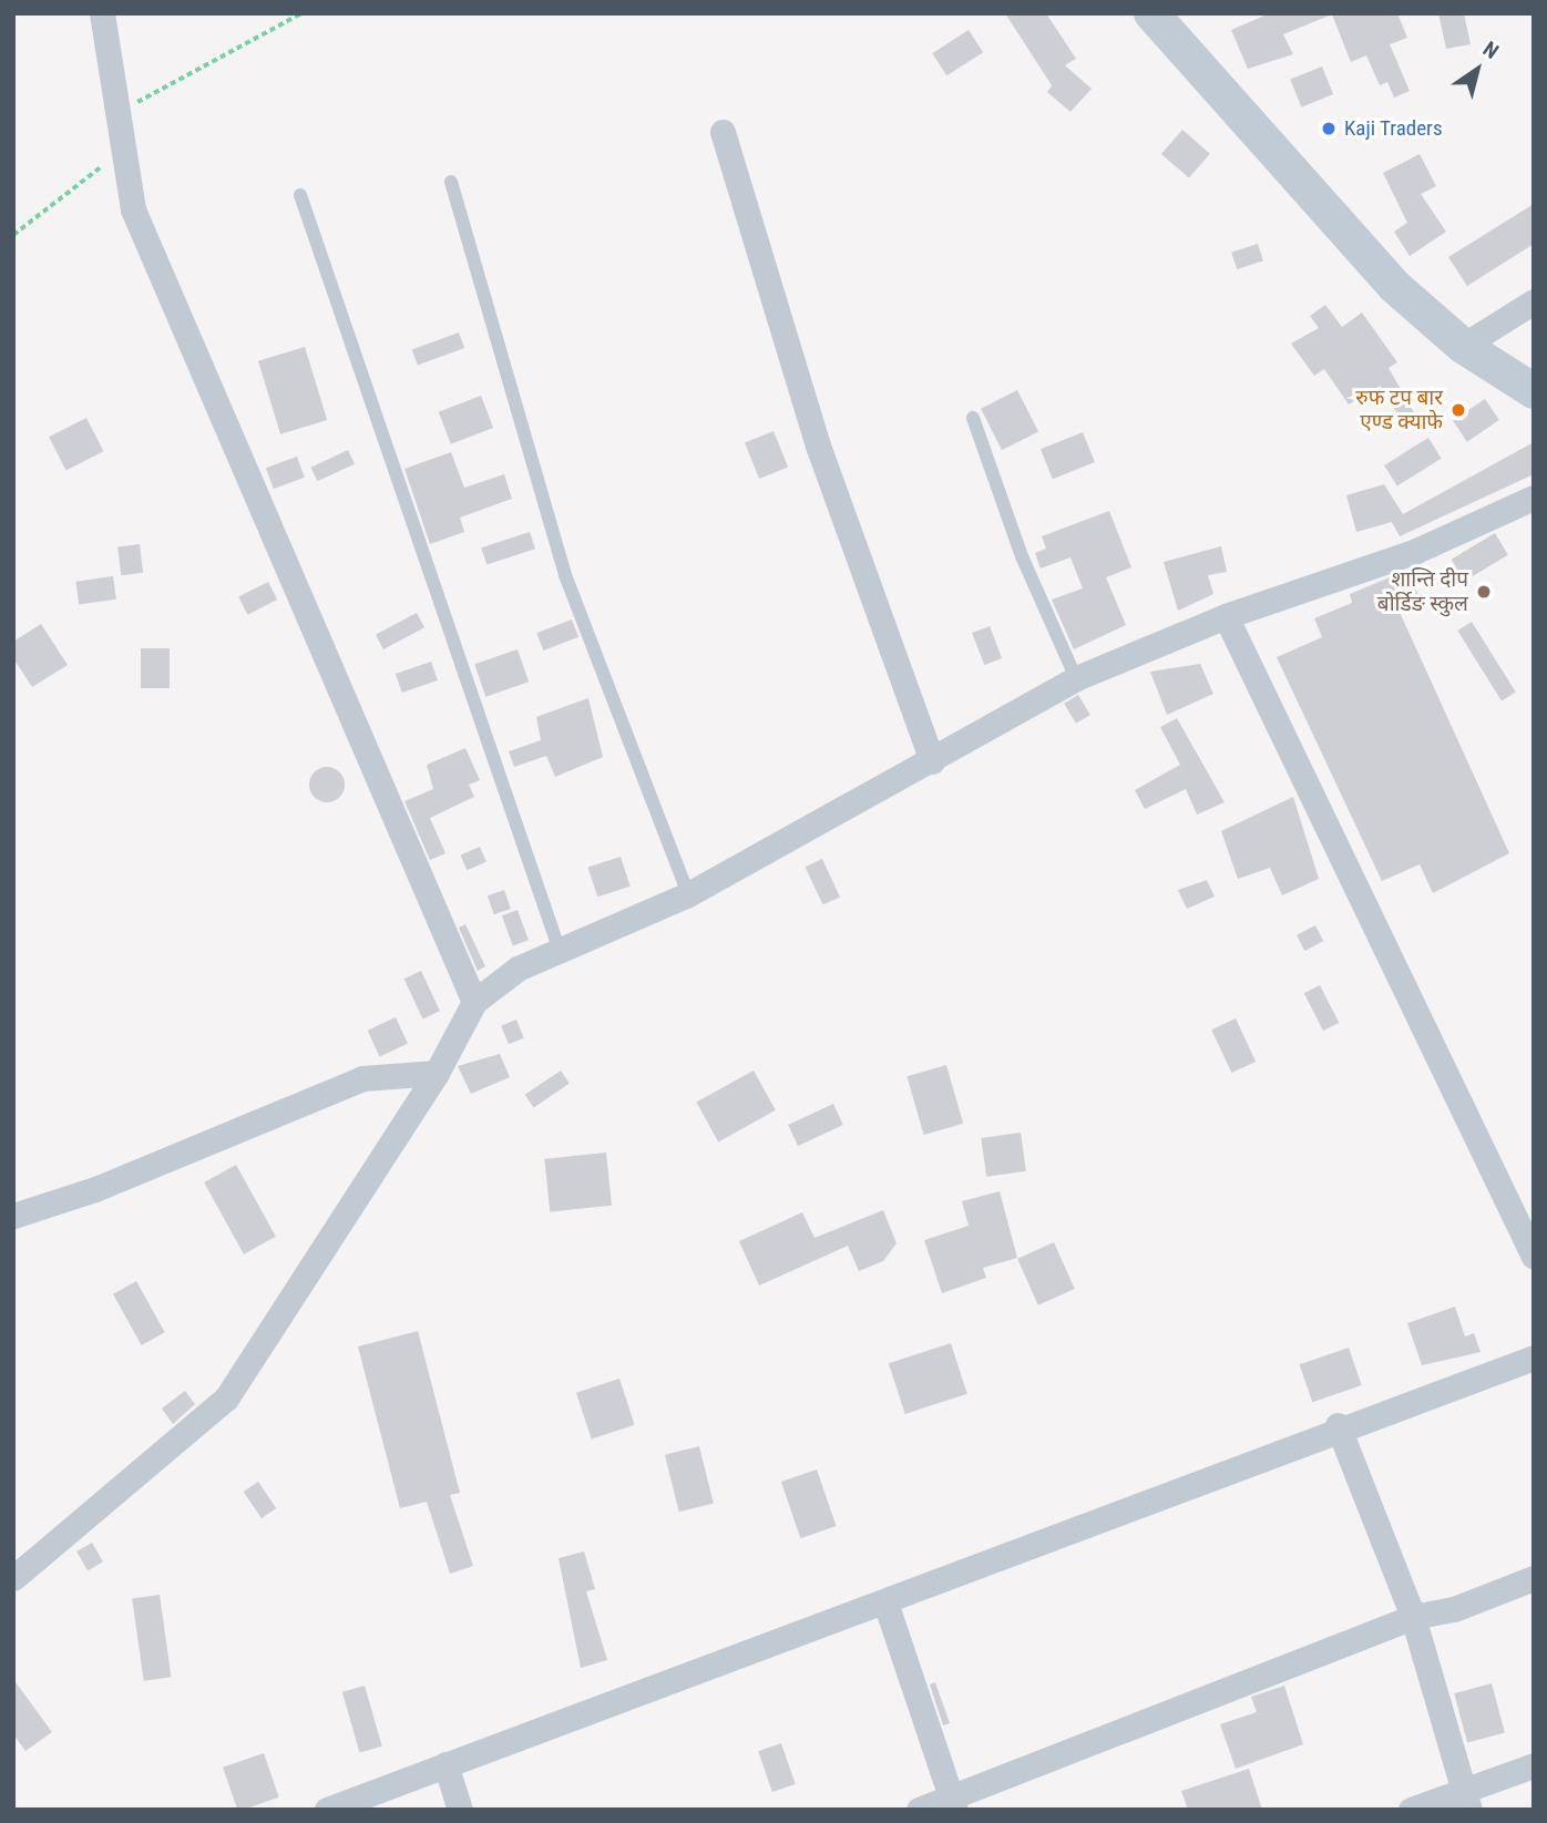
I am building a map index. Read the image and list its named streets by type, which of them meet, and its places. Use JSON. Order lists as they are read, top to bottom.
{
  "places": ["Kaji Traders", "रुफ टप बार एण्ड क्याफे", "शान्ति दीप बोर्डिङ स्कुल"],
  "north": "top right"
}
